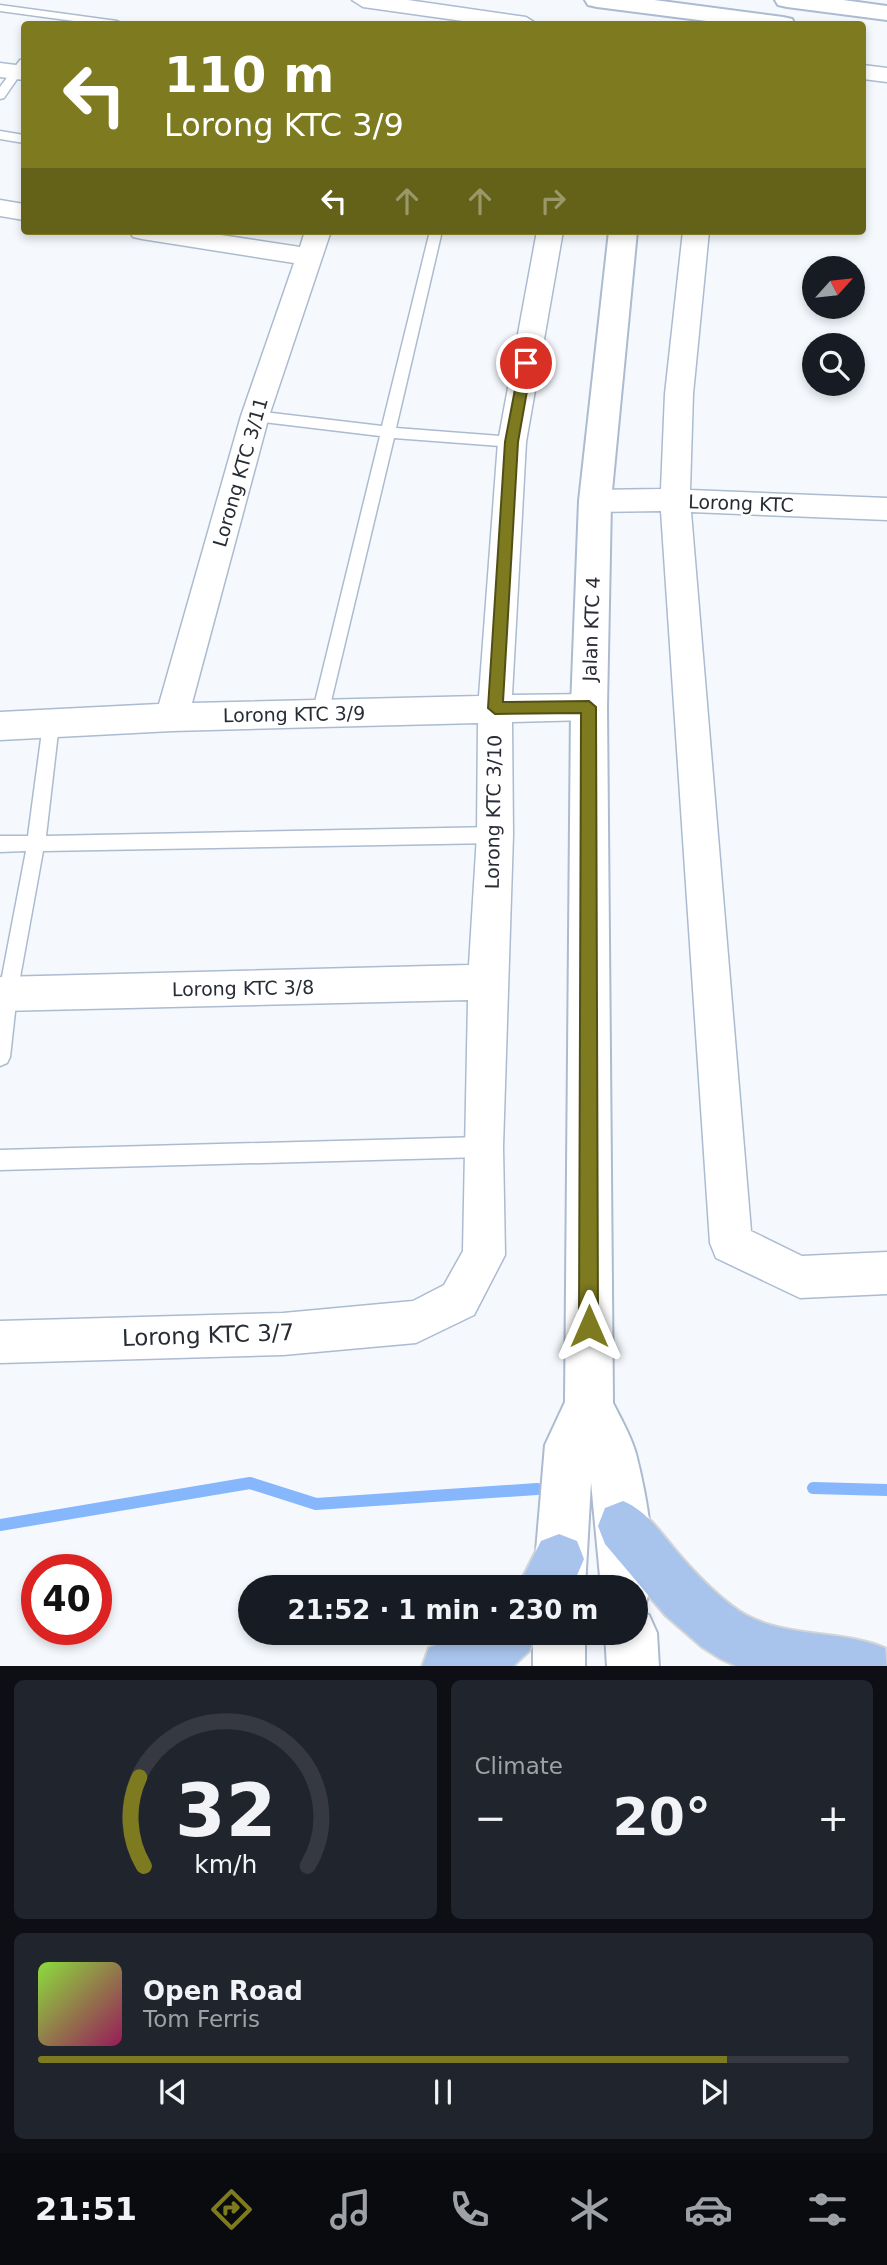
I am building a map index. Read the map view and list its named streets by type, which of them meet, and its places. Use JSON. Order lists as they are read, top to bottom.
{
  "streets": {
    "street": [
      "Lorong KTC 3/11",
      "Lorong KTC",
      "Jalan KTC 4",
      "Lorong KTC 3/9",
      "Lorong KTC 3/10",
      "Lorong KTC 3/8",
      "Lorong KTC 3/7"
    ]
  },
  "crossings": [
    ["Lorong KTC 3/11", "Lorong KTC 3/9"],
    ["Lorong KTC", "Jalan KTC 4"],
    ["Jalan KTC 4", "Lorong KTC 3/9"],
    ["Lorong KTC 3/9", "Lorong KTC 3/10"],
    ["Lorong KTC 3/10", "Lorong KTC 3/8"],
    ["Lorong KTC 3/10", "Lorong KTC 3/7"]
  ],
  "north": "top right",
  "page": {
    "turn": ["110 m", "Lorong KTC 3/9"],
    "limit": "40",
    "trip": "21:52 · 1 min · 230 m",
    "tile": "Climate",
    "heat": ["−", "20°", "+"],
    "song": ["Open Road", "Tom Ferris"],
    "tabs": "21:51",
    "gauge": ["32", "km/h"]
  }
}
